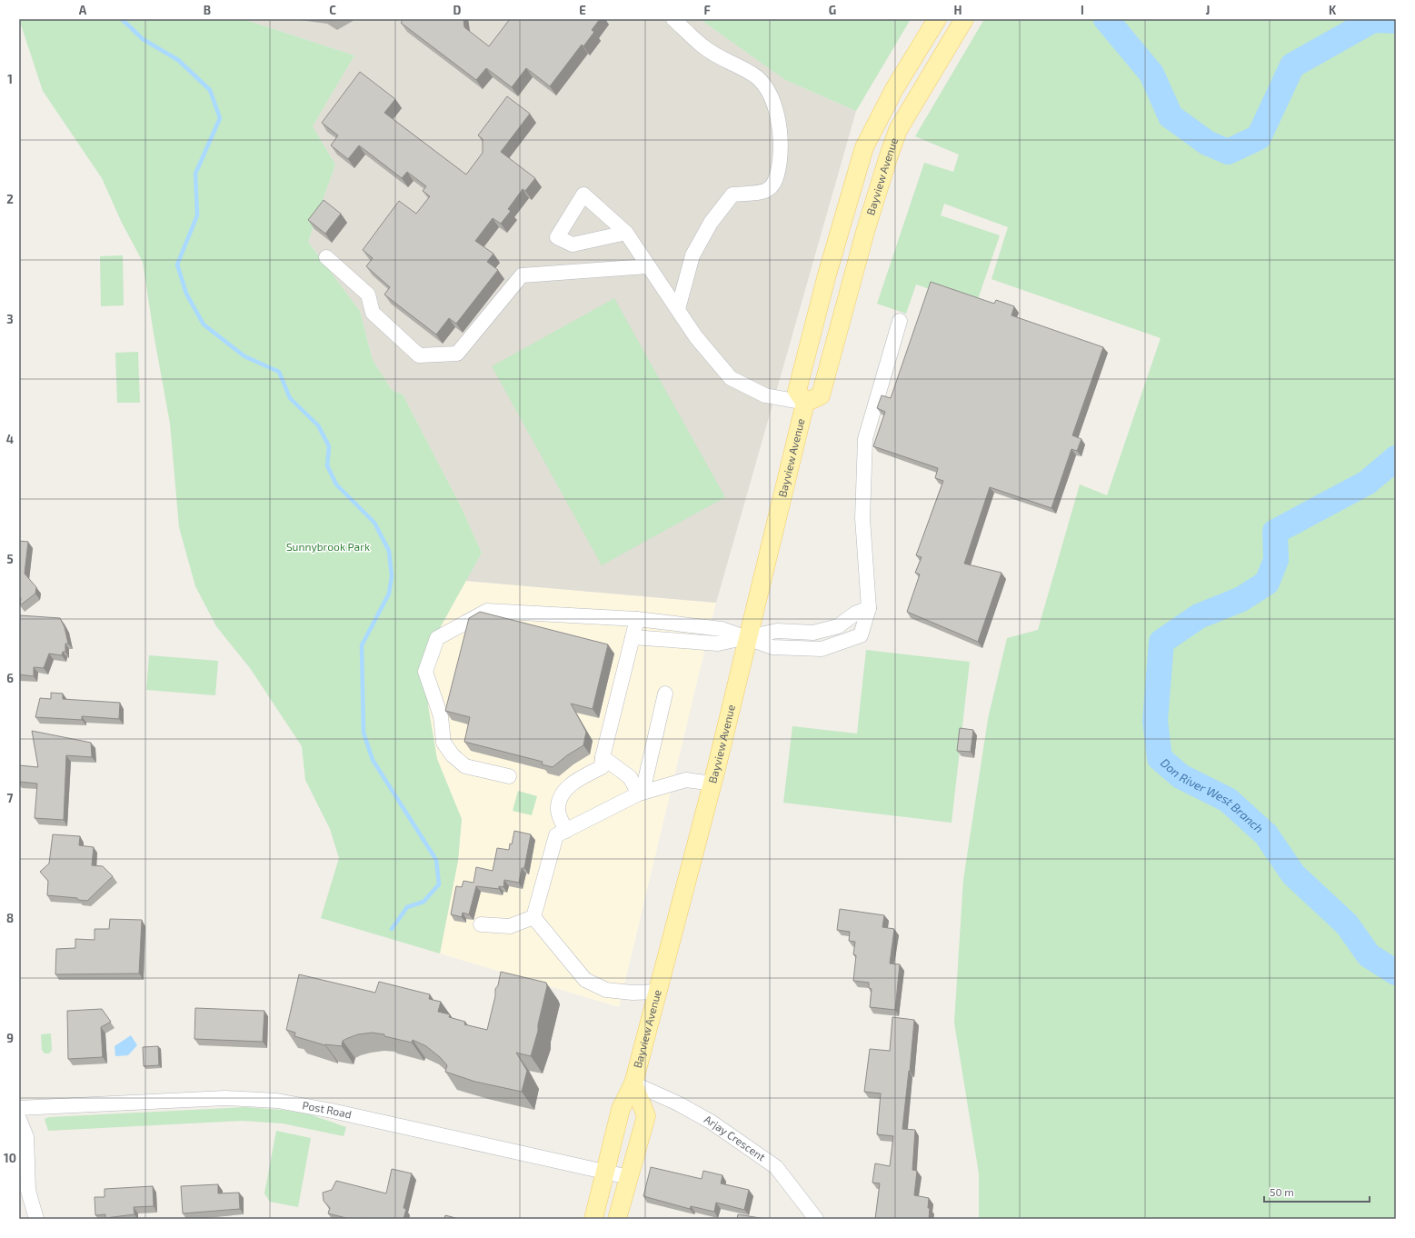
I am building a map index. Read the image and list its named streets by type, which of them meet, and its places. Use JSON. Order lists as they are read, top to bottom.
{
  "streets": {
    "main road": ["Bayview Avenue"],
    "street": ["Post Road", "Arjay Crescent"]
  },
  "crossings": [
    ["Bayview Avenue", "Post Road"],
    ["Bayview Avenue", "Arjay Crescent"]
  ],
  "water": ["Don River West Branch"],
  "parks": ["Sunnybrook Park"],
  "scale_bar": "50 m",
  "grid": {
    "columns": [
      "A",
      "B",
      "C",
      "D",
      "E",
      "F",
      "G",
      "H",
      "I",
      "J",
      "K"
    ],
    "rows": [
      "1",
      "2",
      "3",
      "4",
      "5",
      "6",
      "7",
      "8",
      "9",
      "10"
    ]
  }
}
